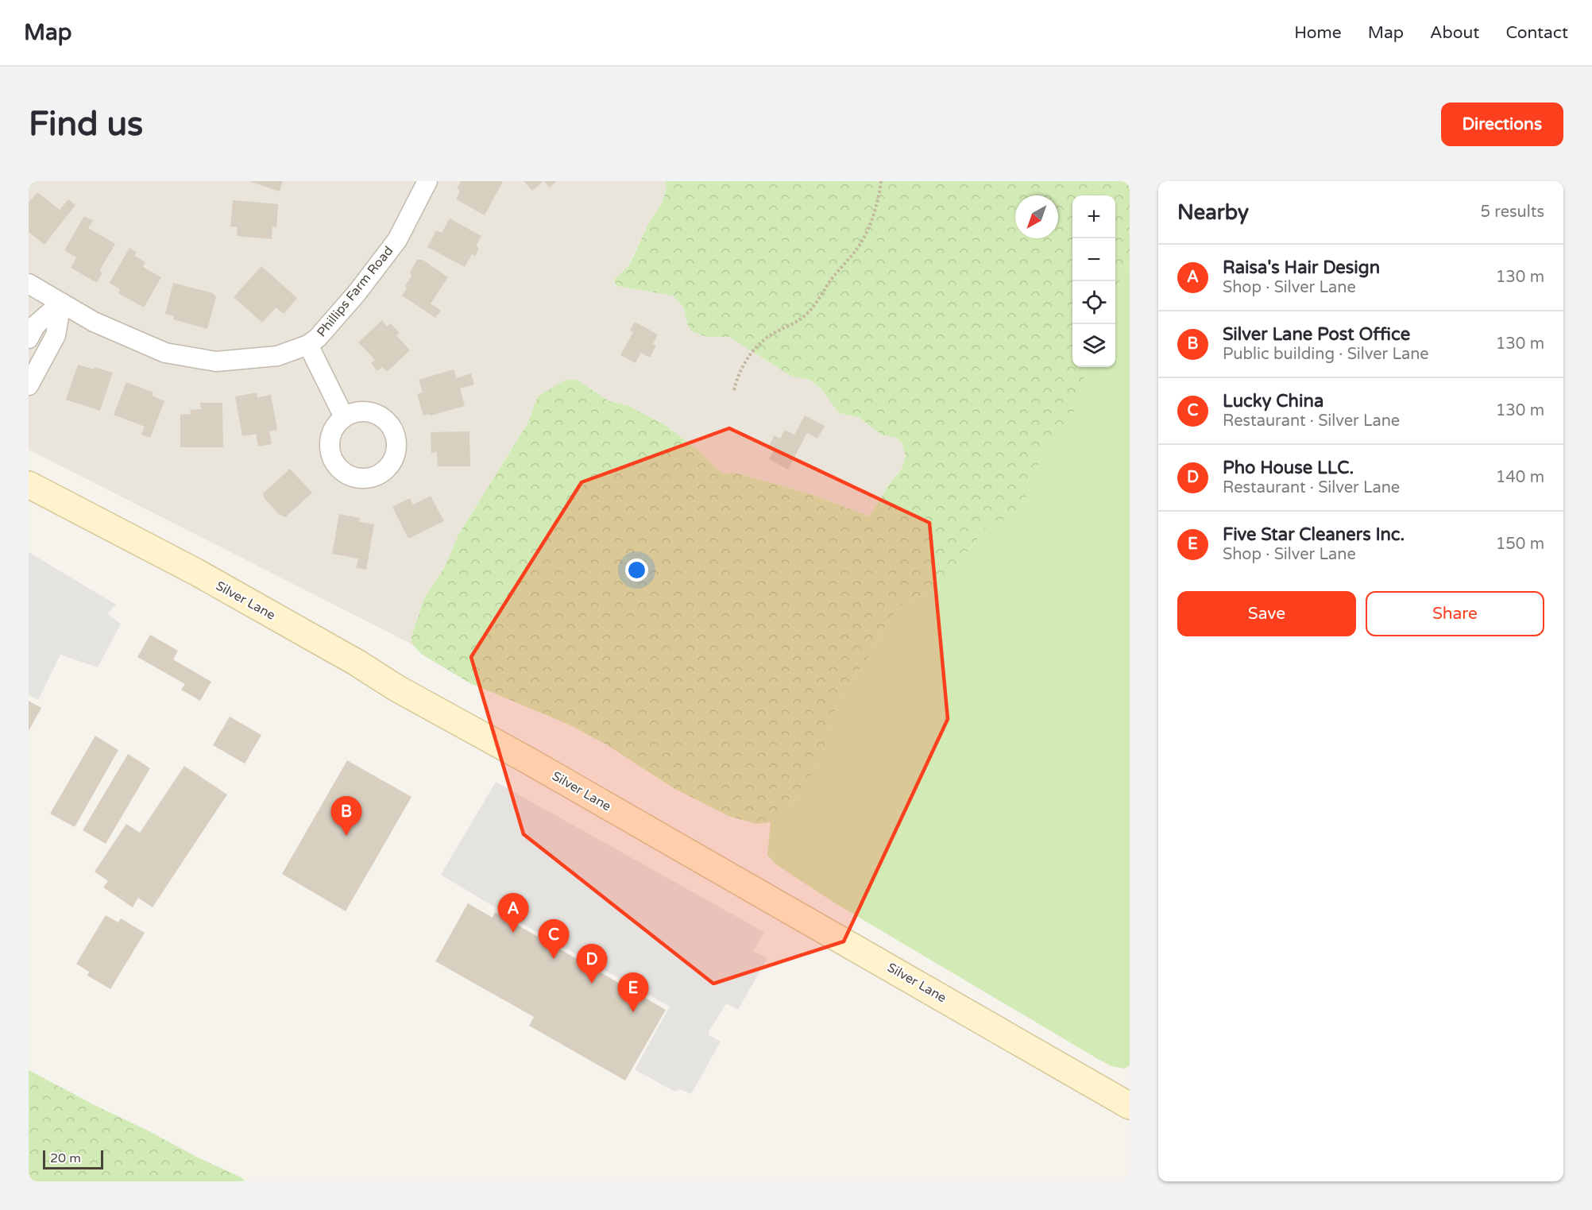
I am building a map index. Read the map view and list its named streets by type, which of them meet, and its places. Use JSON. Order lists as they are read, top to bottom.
{
  "streets": {
    "main road": ["Silver Lane"],
    "street": ["Phillips Farm Road"]
  },
  "scale_bar": "20 m",
  "north": "bottom left",
  "page": {
    "header": "Map",
    "nav": [
      "Home",
      "Map",
      "About",
      "Contact"
    ],
    "buttons": [
      "Directions",
      ["Save", "Share"]
    ],
    "title": "Find us",
    "heading": ["Nearby", "5 results"],
    "map_buttons": ["+", "−"],
    "list": [
      {
        "mark": "A",
        "name": "Raisa's Hair Design",
        "note": "Shop · Silver Lane",
        "value": "130 m"
      },
      {
        "mark": "B",
        "name": "Silver Lane Post Office",
        "note": "Public building · Silver Lane",
        "value": "130 m"
      },
      {
        "mark": "C",
        "name": "Lucky China",
        "note": "Restaurant · Silver Lane",
        "value": "130 m"
      },
      {
        "mark": "D",
        "name": "Pho House LLC.",
        "note": "Restaurant · Silver Lane",
        "value": "140 m"
      },
      {
        "mark": "E",
        "name": "Five Star Cleaners Inc.",
        "note": "Shop · Silver Lane",
        "value": "150 m"
      }
    ],
    "pins": [
      "B",
      "A",
      "C",
      "D",
      "E"
    ],
    "scale": "20 m"
  }
}
